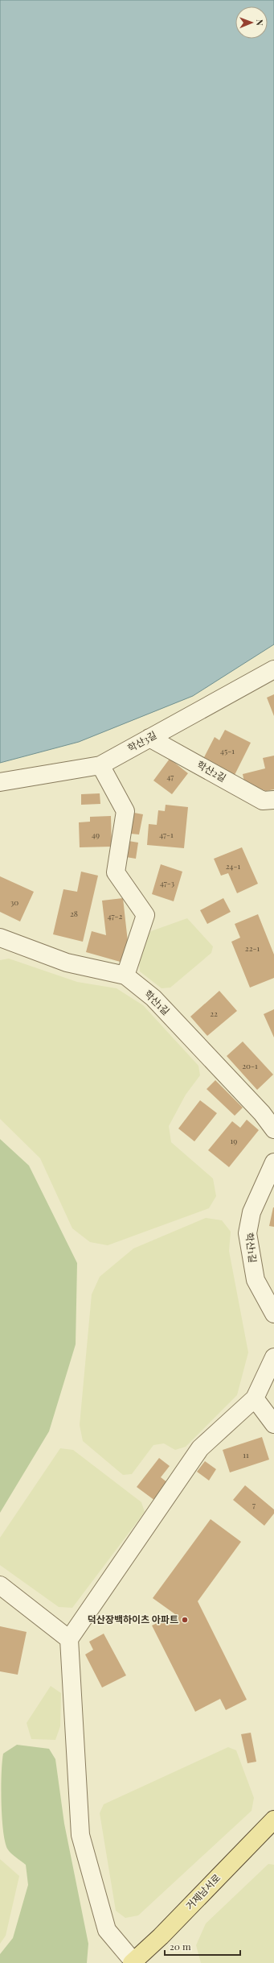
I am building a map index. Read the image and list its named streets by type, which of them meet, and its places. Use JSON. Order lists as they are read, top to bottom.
{
  "streets": {
    "main road": ["거제남서로"],
    "street": ["학산3길", "학산2길", "학산1길"]
  },
  "crossings": [
    ["학산3길", "학산2길"]
  ],
  "places": ["덕산장백하이츠 아파트"],
  "house_numbers": [
    "45-1",
    "47",
    "49",
    "47-1",
    "24-1",
    "47-3",
    "30",
    "28",
    "47-2",
    "22-1",
    "22",
    "20-1",
    "19",
    "11",
    "7"
  ],
  "scale_bar": "20 m",
  "north": "right"
}
